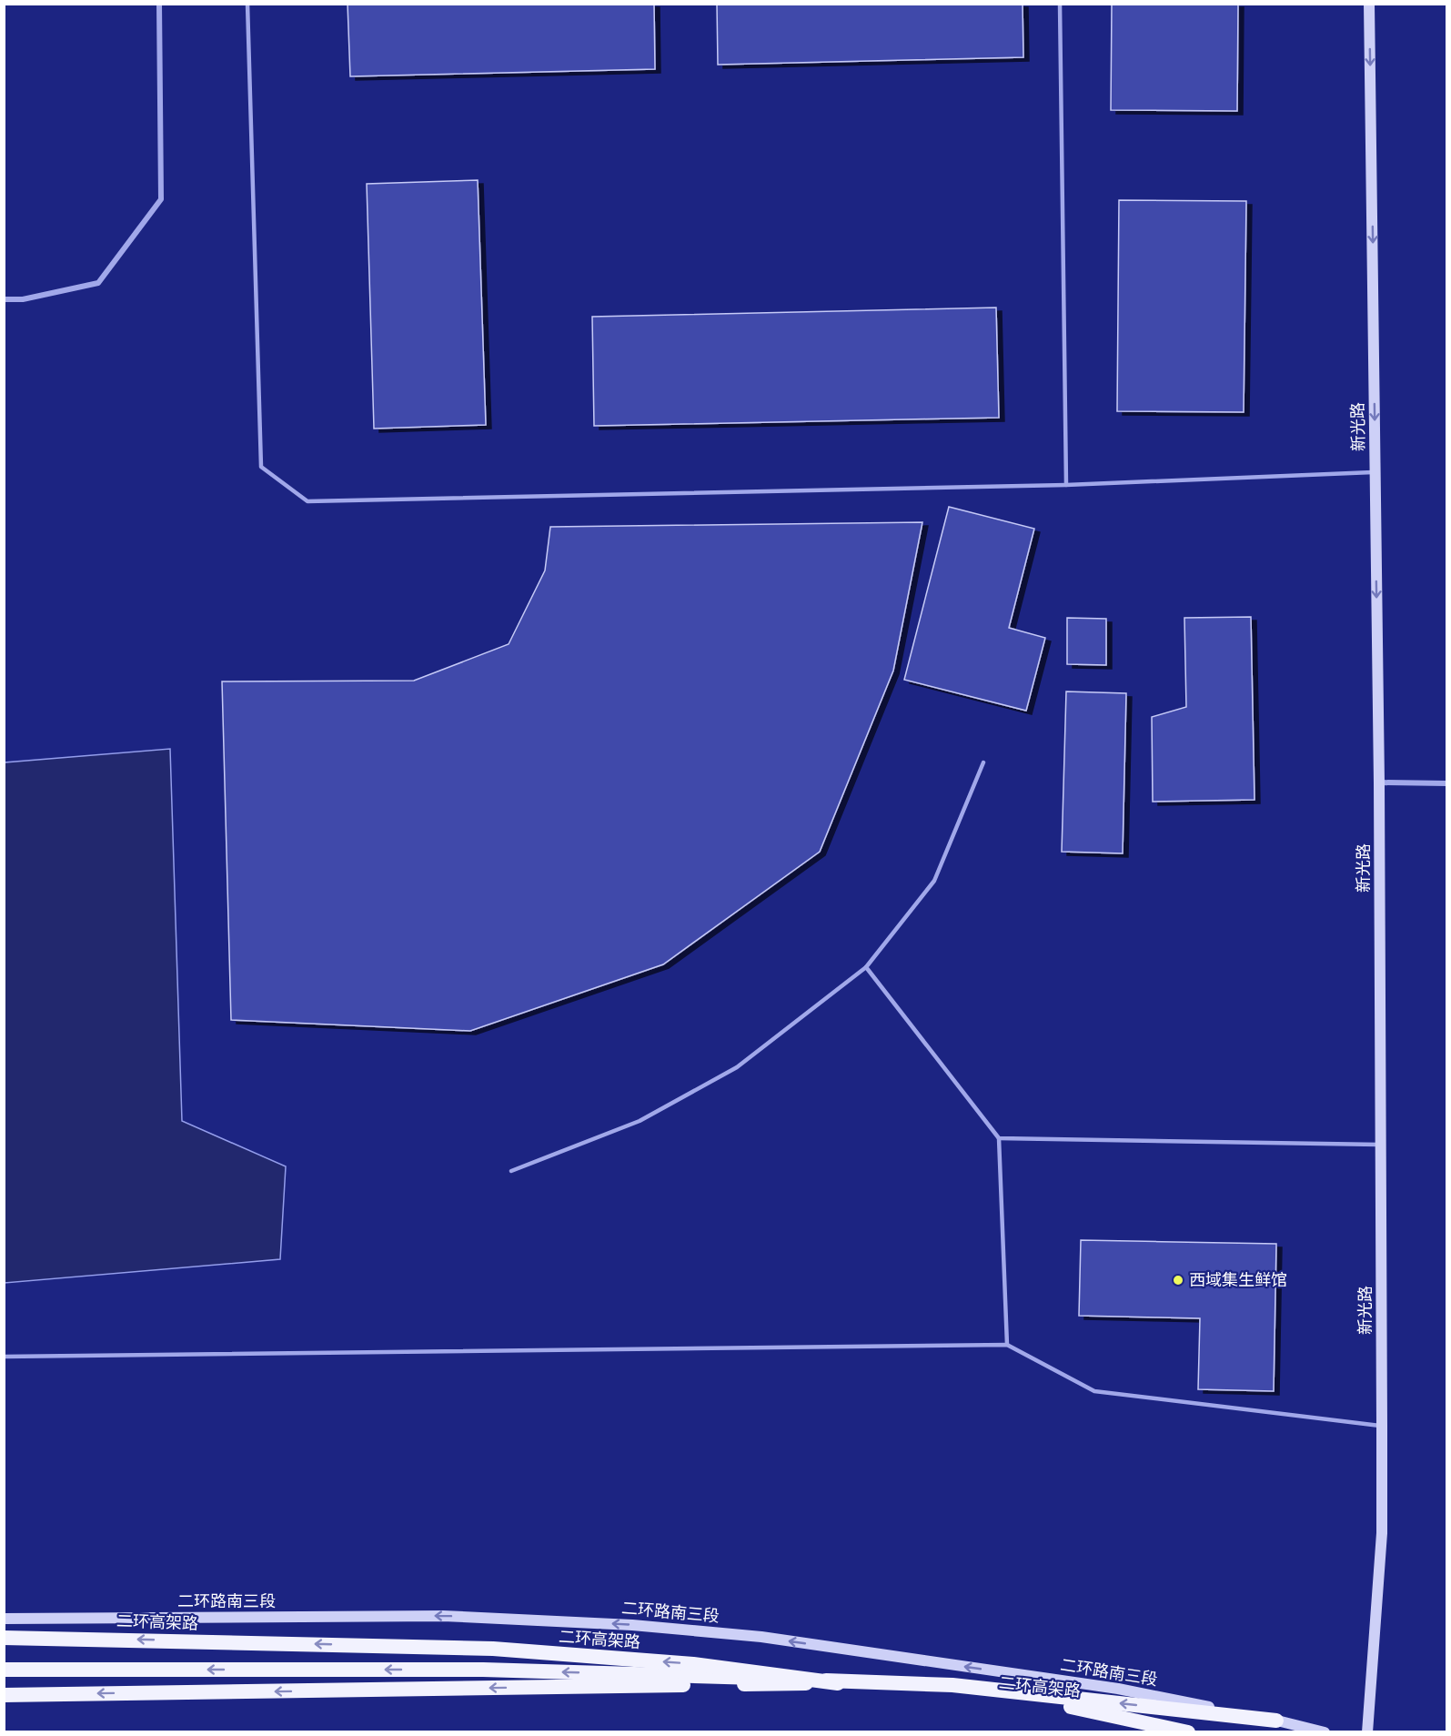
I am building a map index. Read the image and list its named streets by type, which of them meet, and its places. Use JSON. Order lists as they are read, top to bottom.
{
  "streets": {
    "highway": ["二环高架路"],
    "main road": ["新光路", "二环路南三段"]
  },
  "one_way": ["新光路", "二环路南三段"],
  "places": ["西域集生鲜馆"]
}
